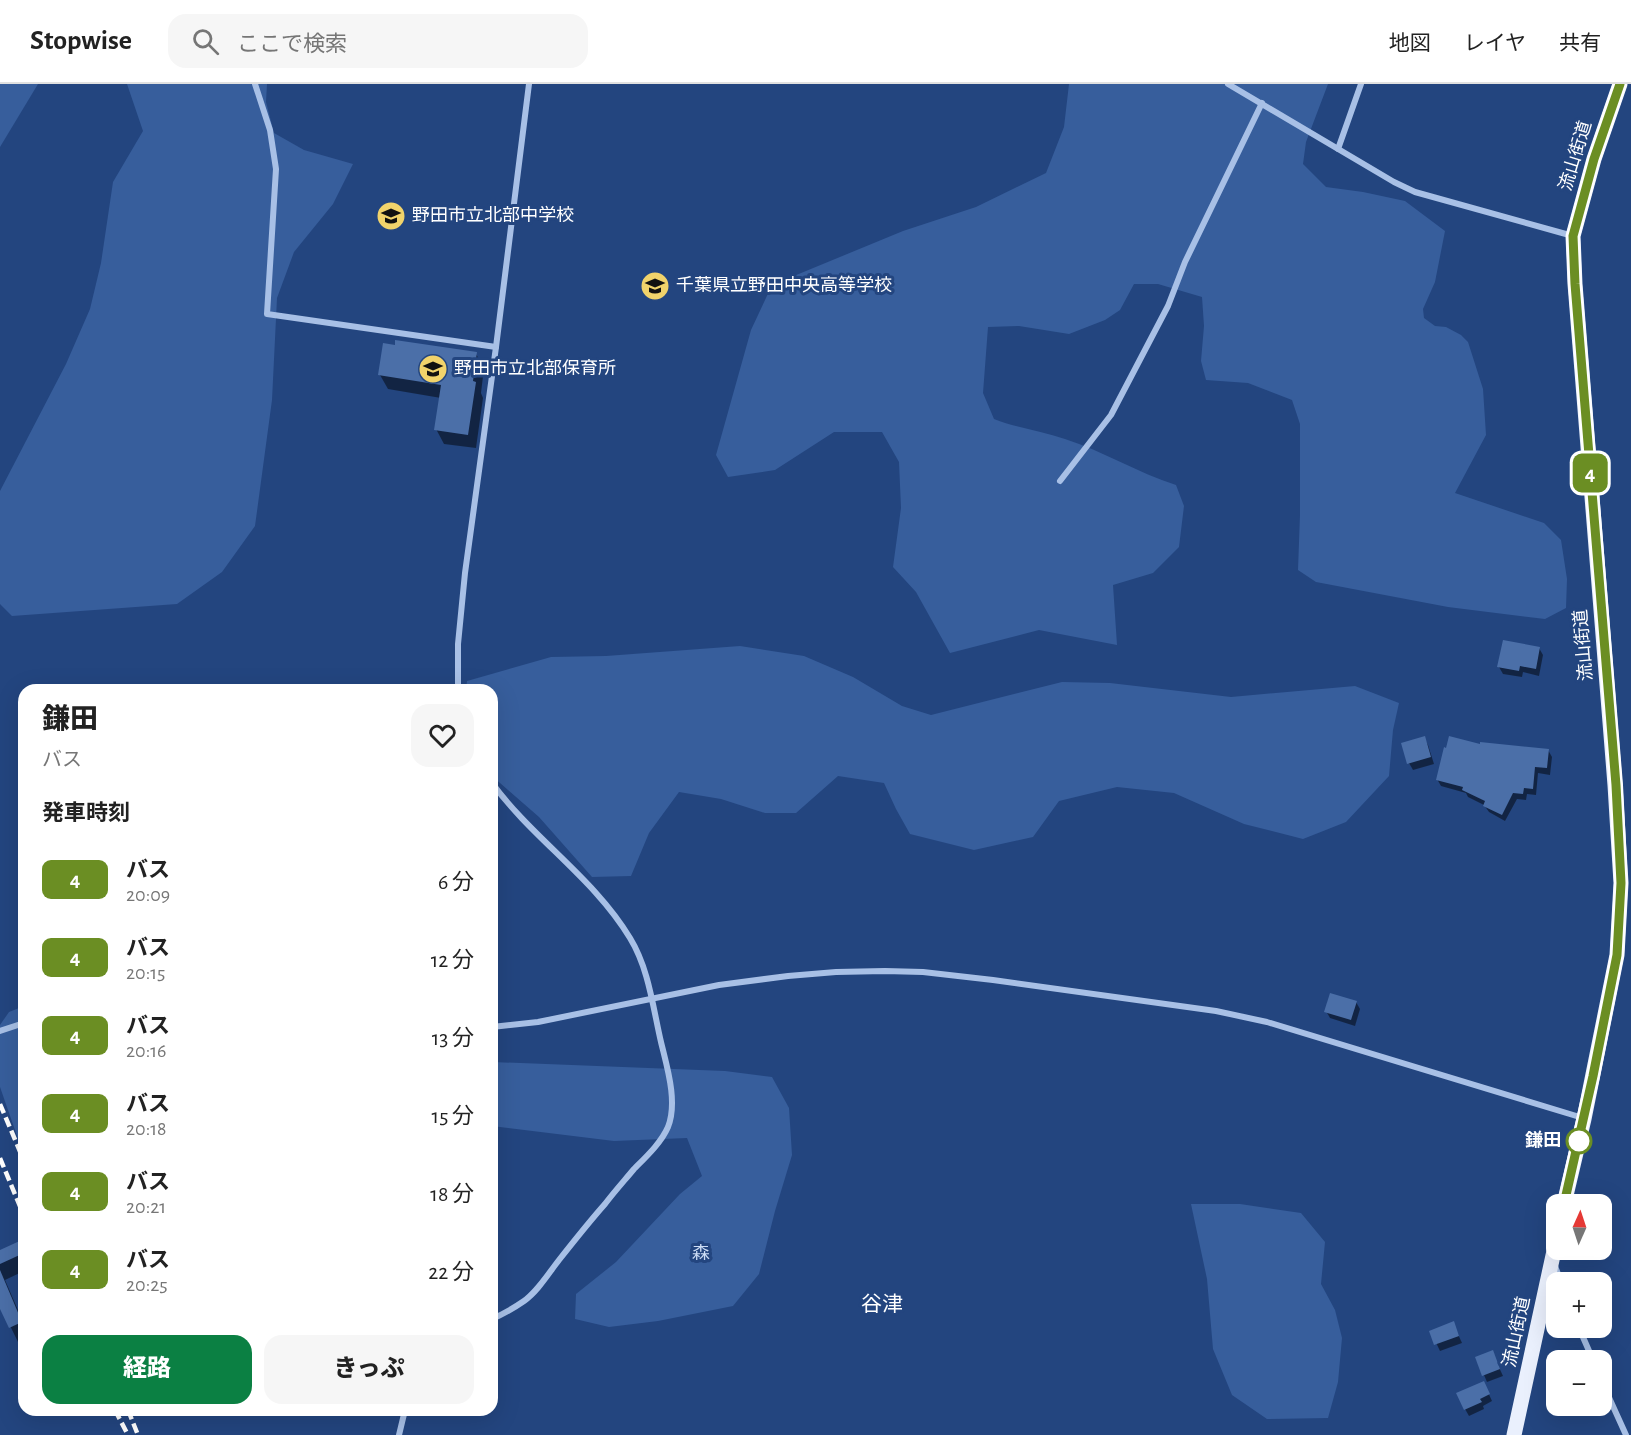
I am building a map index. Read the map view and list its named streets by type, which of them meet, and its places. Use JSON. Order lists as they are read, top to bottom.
{
  "streets": {
    "main road": ["流山街道"]
  },
  "districts": ["谷津"],
  "parks": ["森"],
  "places": {
    "school or university": ["野田市立北部中学校", "千葉県立野田中央高等学校", "野田市立北部保育所"],
    "other": ["鎌田"]
  },
  "lines": ["bus line 4"],
  "north": "top",
  "page": {
    "header": "Stopwise",
    "search": "ここで検索",
    "nav": ["地図", "レイヤ", "共有"],
    "on_map": "4",
    "heading": [
      ["鎌田", "バス"],
      "発車時刻"
    ],
    "list": [
      {
        "mark": "4",
        "name": "バス",
        "note": "20:09",
        "value": "6 分"
      },
      {
        "mark": "4",
        "name": "バス",
        "note": "20:15",
        "value": "12 分"
      },
      {
        "mark": "4",
        "name": "バス",
        "note": "20:16",
        "value": "13 分"
      },
      {
        "mark": "4",
        "name": "バス",
        "note": "20:18",
        "value": "15 分"
      },
      {
        "mark": "4",
        "name": "バス",
        "note": "20:21",
        "value": "18 分"
      },
      {
        "mark": "4",
        "name": "バス",
        "note": "20:25",
        "value": "22 分"
      }
    ],
    "map_buttons": ["+", "−"],
    "buttons": ["経路", "きっぷ"]
  }
}
